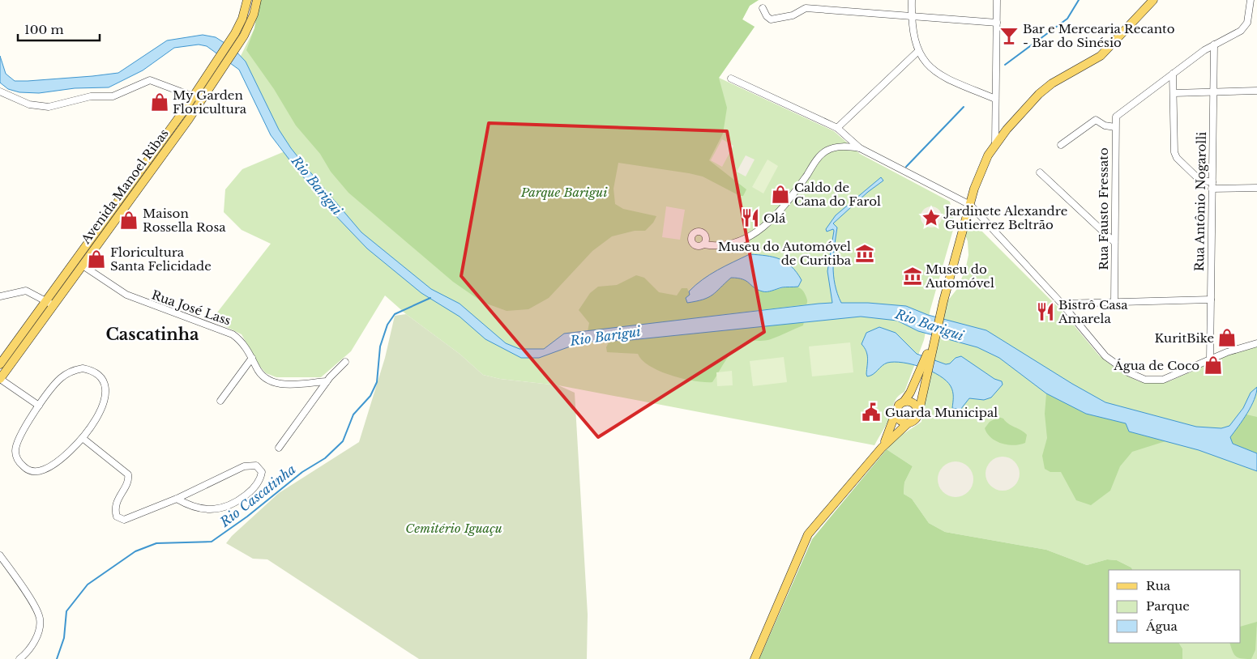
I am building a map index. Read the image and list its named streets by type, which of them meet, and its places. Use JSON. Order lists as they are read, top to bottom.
{
  "streets": {
    "main road": ["Avenida Manoel Ribas"],
    "street": ["Rua Antônio Nogarolli", "Rua Fausto Fressato", "Rua José Lass"]
  },
  "crossings": [
    ["Avenida Manoel Ribas", "Rua José Lass"]
  ],
  "districts": ["Cascatinha"],
  "water": ["Rio Barigui", "Rio Cascatinha"],
  "parks": ["Parque Barigui", "Cemitério Iguaçu"],
  "places": {
    "bar": ["Bar e Mercearia Recanto - Bar do Sinésio"],
    "shop": [
      "My Garden Floricultura",
      "Caldo de Cana do Farol",
      "Maison Rossella Rosa",
      "Floricultura Santa Felicidade",
      "KuritBike",
      "Água de Coco"
    ],
    "restaurant": ["Olá", "Bistrô Casa Amarela"],
    "place": ["Jardinete Alexandre Gutierrez Beltrão"],
    "museum": ["Museu do Automóvel de Curitiba", "Museu do Automóvel"],
    "public building": ["Guarda Municipal"]
  },
  "legend": ["Rua", "Parque", "Água"],
  "scale_bar": "100 m"
}
